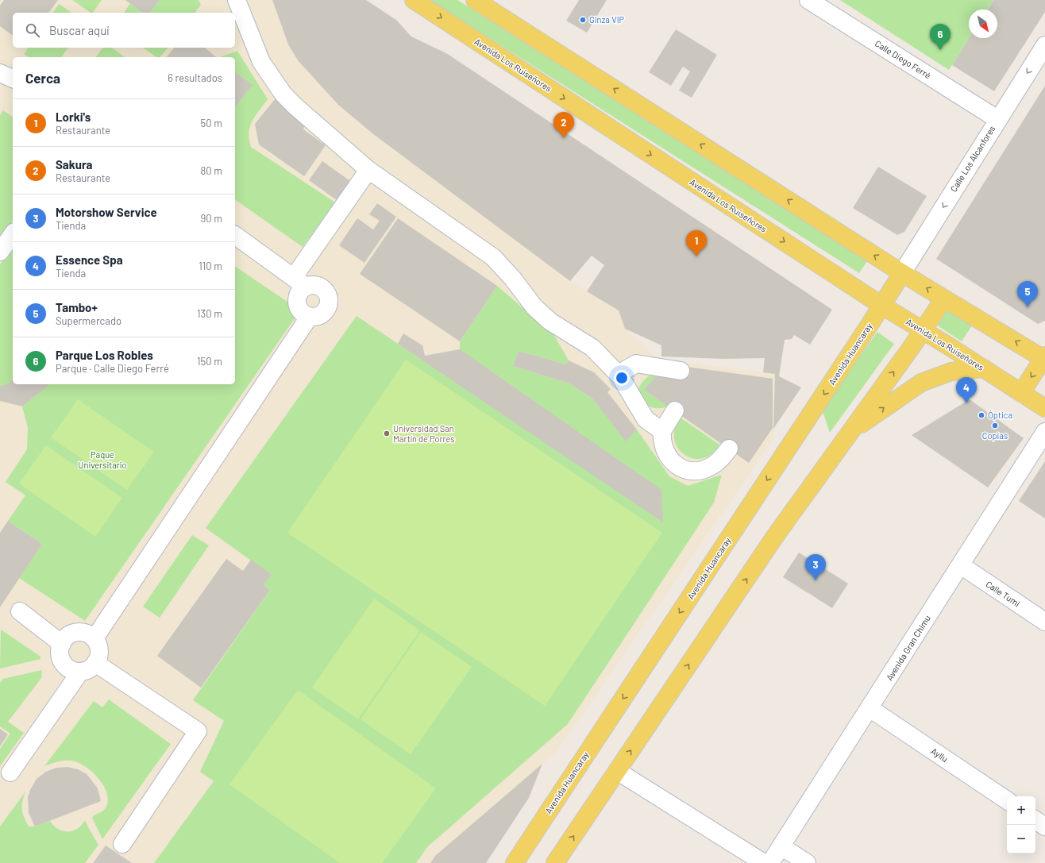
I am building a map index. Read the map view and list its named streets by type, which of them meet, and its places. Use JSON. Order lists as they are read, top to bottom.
{
  "streets": {
    "main road": ["Avenida Los Ruiseñores", "Avenida Huancaray"],
    "street": [
      "Calle Diego Ferré",
      "Calle Los Alcanfores",
      "Calle Tumi",
      "Avenida Gran Chimu",
      "Ayllu"
    ]
  },
  "crossings": [
    ["Calle Diego Ferré", "Calle Los Alcanfores"],
    ["Avenida Los Ruiseñores", "Avenida Huancaray"],
    ["Calle Los Alcanfores", "Avenida Huancaray"],
    ["Calle Tumi", "Avenida Gran Chimu"],
    ["Avenida Gran Chimu", "Ayllu"]
  ],
  "one_way": ["Calle Los Alcanfores"],
  "parks": ["Paque Universitario"],
  "places": [
    "Ginza VIP",
    "Óptica",
    "Copias",
    "Universidad San Martín de Porres"
  ],
  "north": "bottom right",
  "page": {
    "search": "Buscar aquí",
    "pins": [
      "6",
      "2",
      "1",
      "5",
      "4",
      "3"
    ],
    "heading": ["Cerca", "6 resultados"],
    "list": [
      {
        "mark": "1",
        "name": "Lorki's",
        "note": "Restaurante",
        "value": "50 m"
      },
      {
        "mark": "2",
        "name": "Sakura",
        "note": "Restaurante",
        "value": "80 m"
      },
      {
        "mark": "3",
        "name": "Motorshow Service",
        "note": "Tienda",
        "value": "90 m"
      },
      {
        "mark": "4",
        "name": "Essence Spa",
        "note": "Tienda",
        "value": "110 m"
      },
      {
        "mark": "5",
        "name": "Tambo+",
        "note": "Supermercado",
        "value": "130 m"
      },
      {
        "mark": "6",
        "name": "Parque Los Robles",
        "note": "Parque · Calle Diego Ferré",
        "value": "150 m"
      }
    ],
    "map_buttons": ["+", "−"]
  }
}
